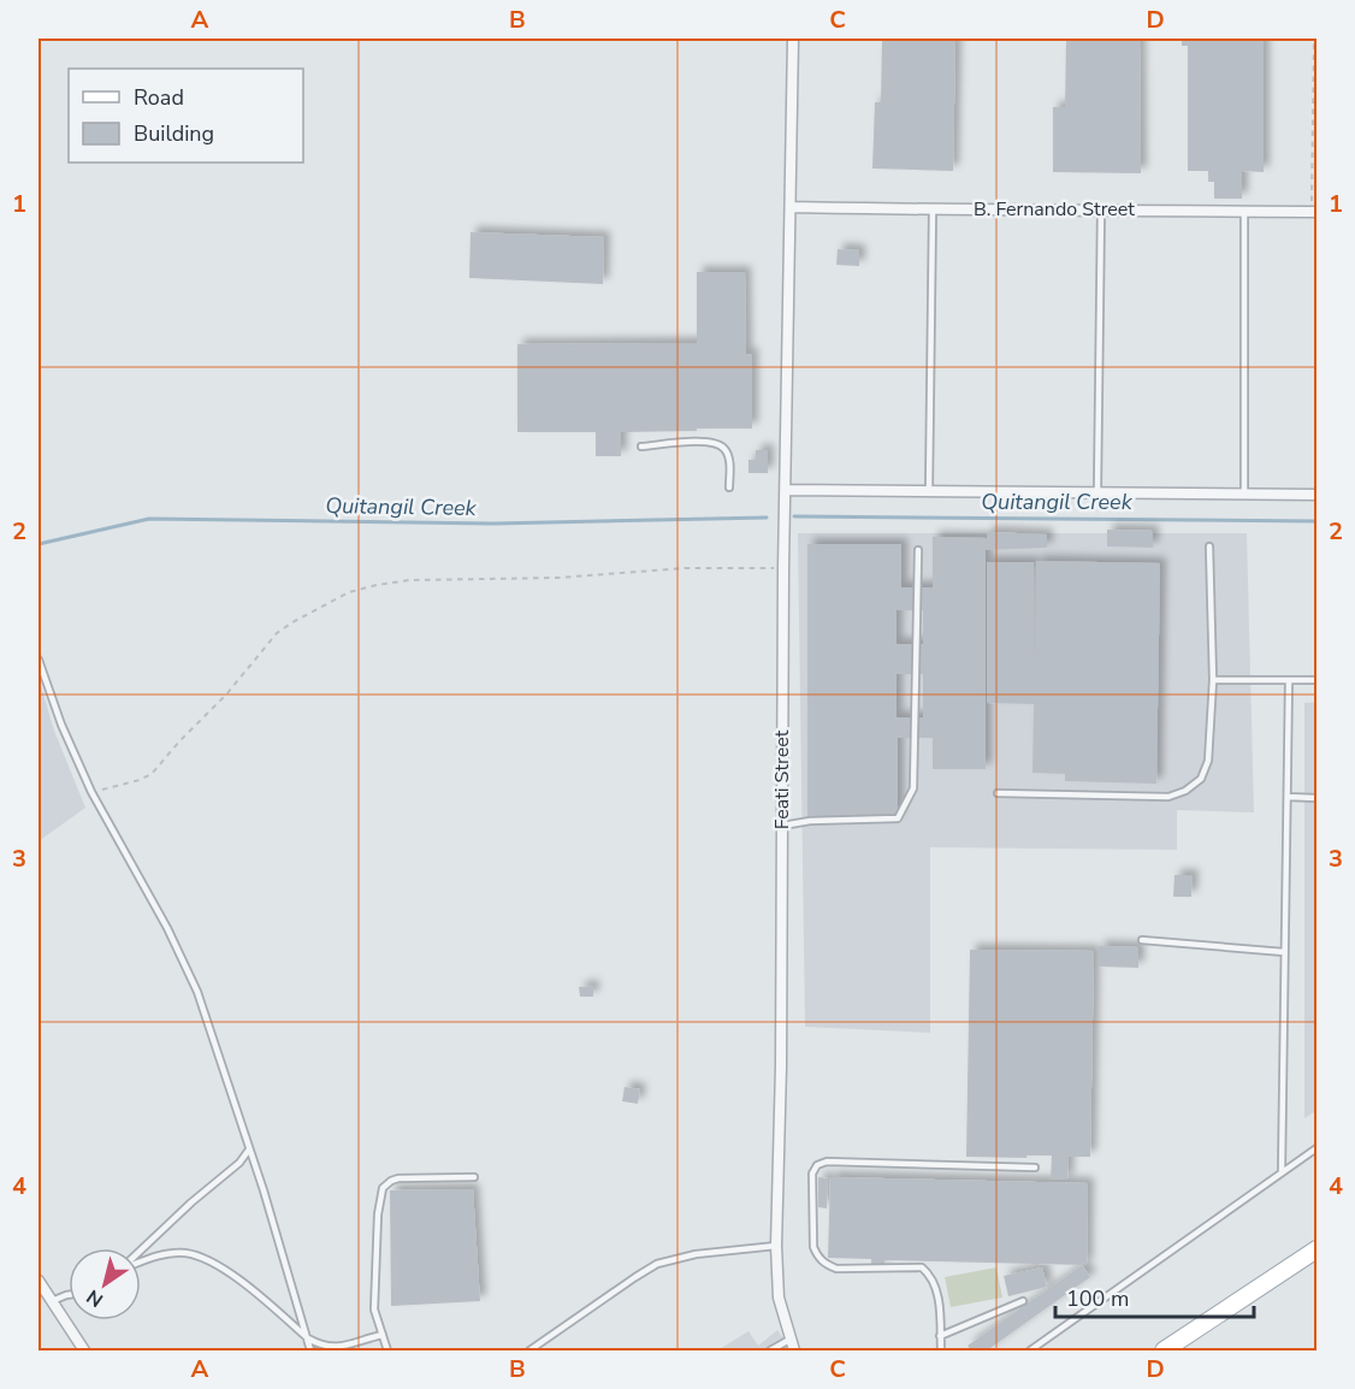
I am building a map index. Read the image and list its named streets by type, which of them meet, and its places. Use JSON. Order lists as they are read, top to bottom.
{
  "streets": {
    "street": ["B. Fernando Street", "Feati Street"]
  },
  "crossings": [
    ["B. Fernando Street", "Feati Street"]
  ],
  "water": ["Quitangil Creek"],
  "legend": ["Road", "Building"],
  "scale_bar": "100 m",
  "north": "bottom left",
  "grid": {
    "columns": [
      "A",
      "B",
      "C",
      "D"
    ],
    "rows": [
      "1",
      "2",
      "3",
      "4"
    ]
  }
}
